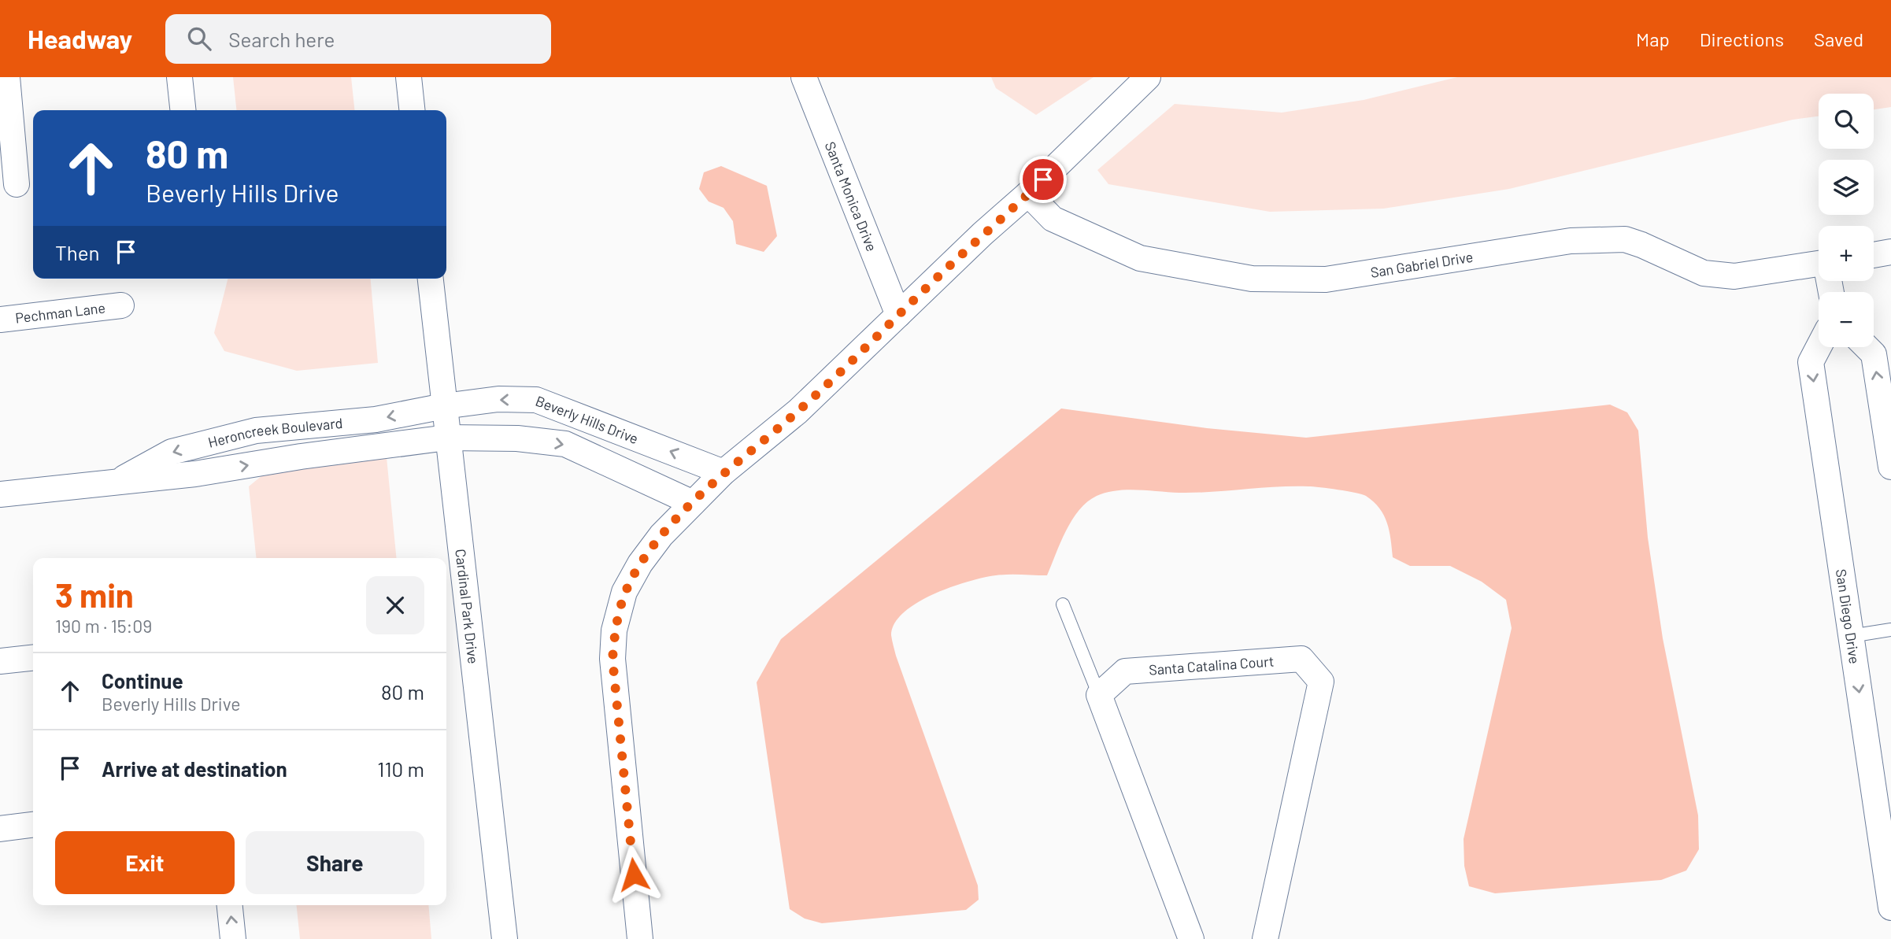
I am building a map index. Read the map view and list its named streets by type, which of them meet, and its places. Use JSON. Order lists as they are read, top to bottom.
{
  "streets": {
    "street": [
      "Santa Monica Drive",
      "San Gabriel Drive",
      "Pechman Lane",
      "Beverly Hills Drive",
      "Heroncreek Boulevard",
      "Cardinal Park Drive",
      "San Diego Drive",
      "Santa Catalina Court"
    ]
  },
  "crossings": [
    ["Beverly Hills Drive", "Heroncreek Boulevard"],
    ["Beverly Hills Drive", "Cardinal Park Drive"],
    ["Heroncreek Boulevard", "Cardinal Park Drive"]
  ],
  "one_way": ["San Diego Drive"],
  "page": {
    "header": "Headway",
    "search": "Search here",
    "nav": ["Map", "Directions", "Saved"],
    "map_buttons": ["+", "−"],
    "turn": ["80 m", "Beverly Hills Drive"],
    "then": "Then",
    "heading": ["3 min", "190 m · 15:09"],
    "list": [
      {
        "name": "Continue",
        "note": "Beverly Hills Drive",
        "value": "80 m"
      },
      {
        "name": "Arrive at destination",
        "value": "110 m"
      }
    ],
    "buttons": ["Exit", "Share"]
  }
}
